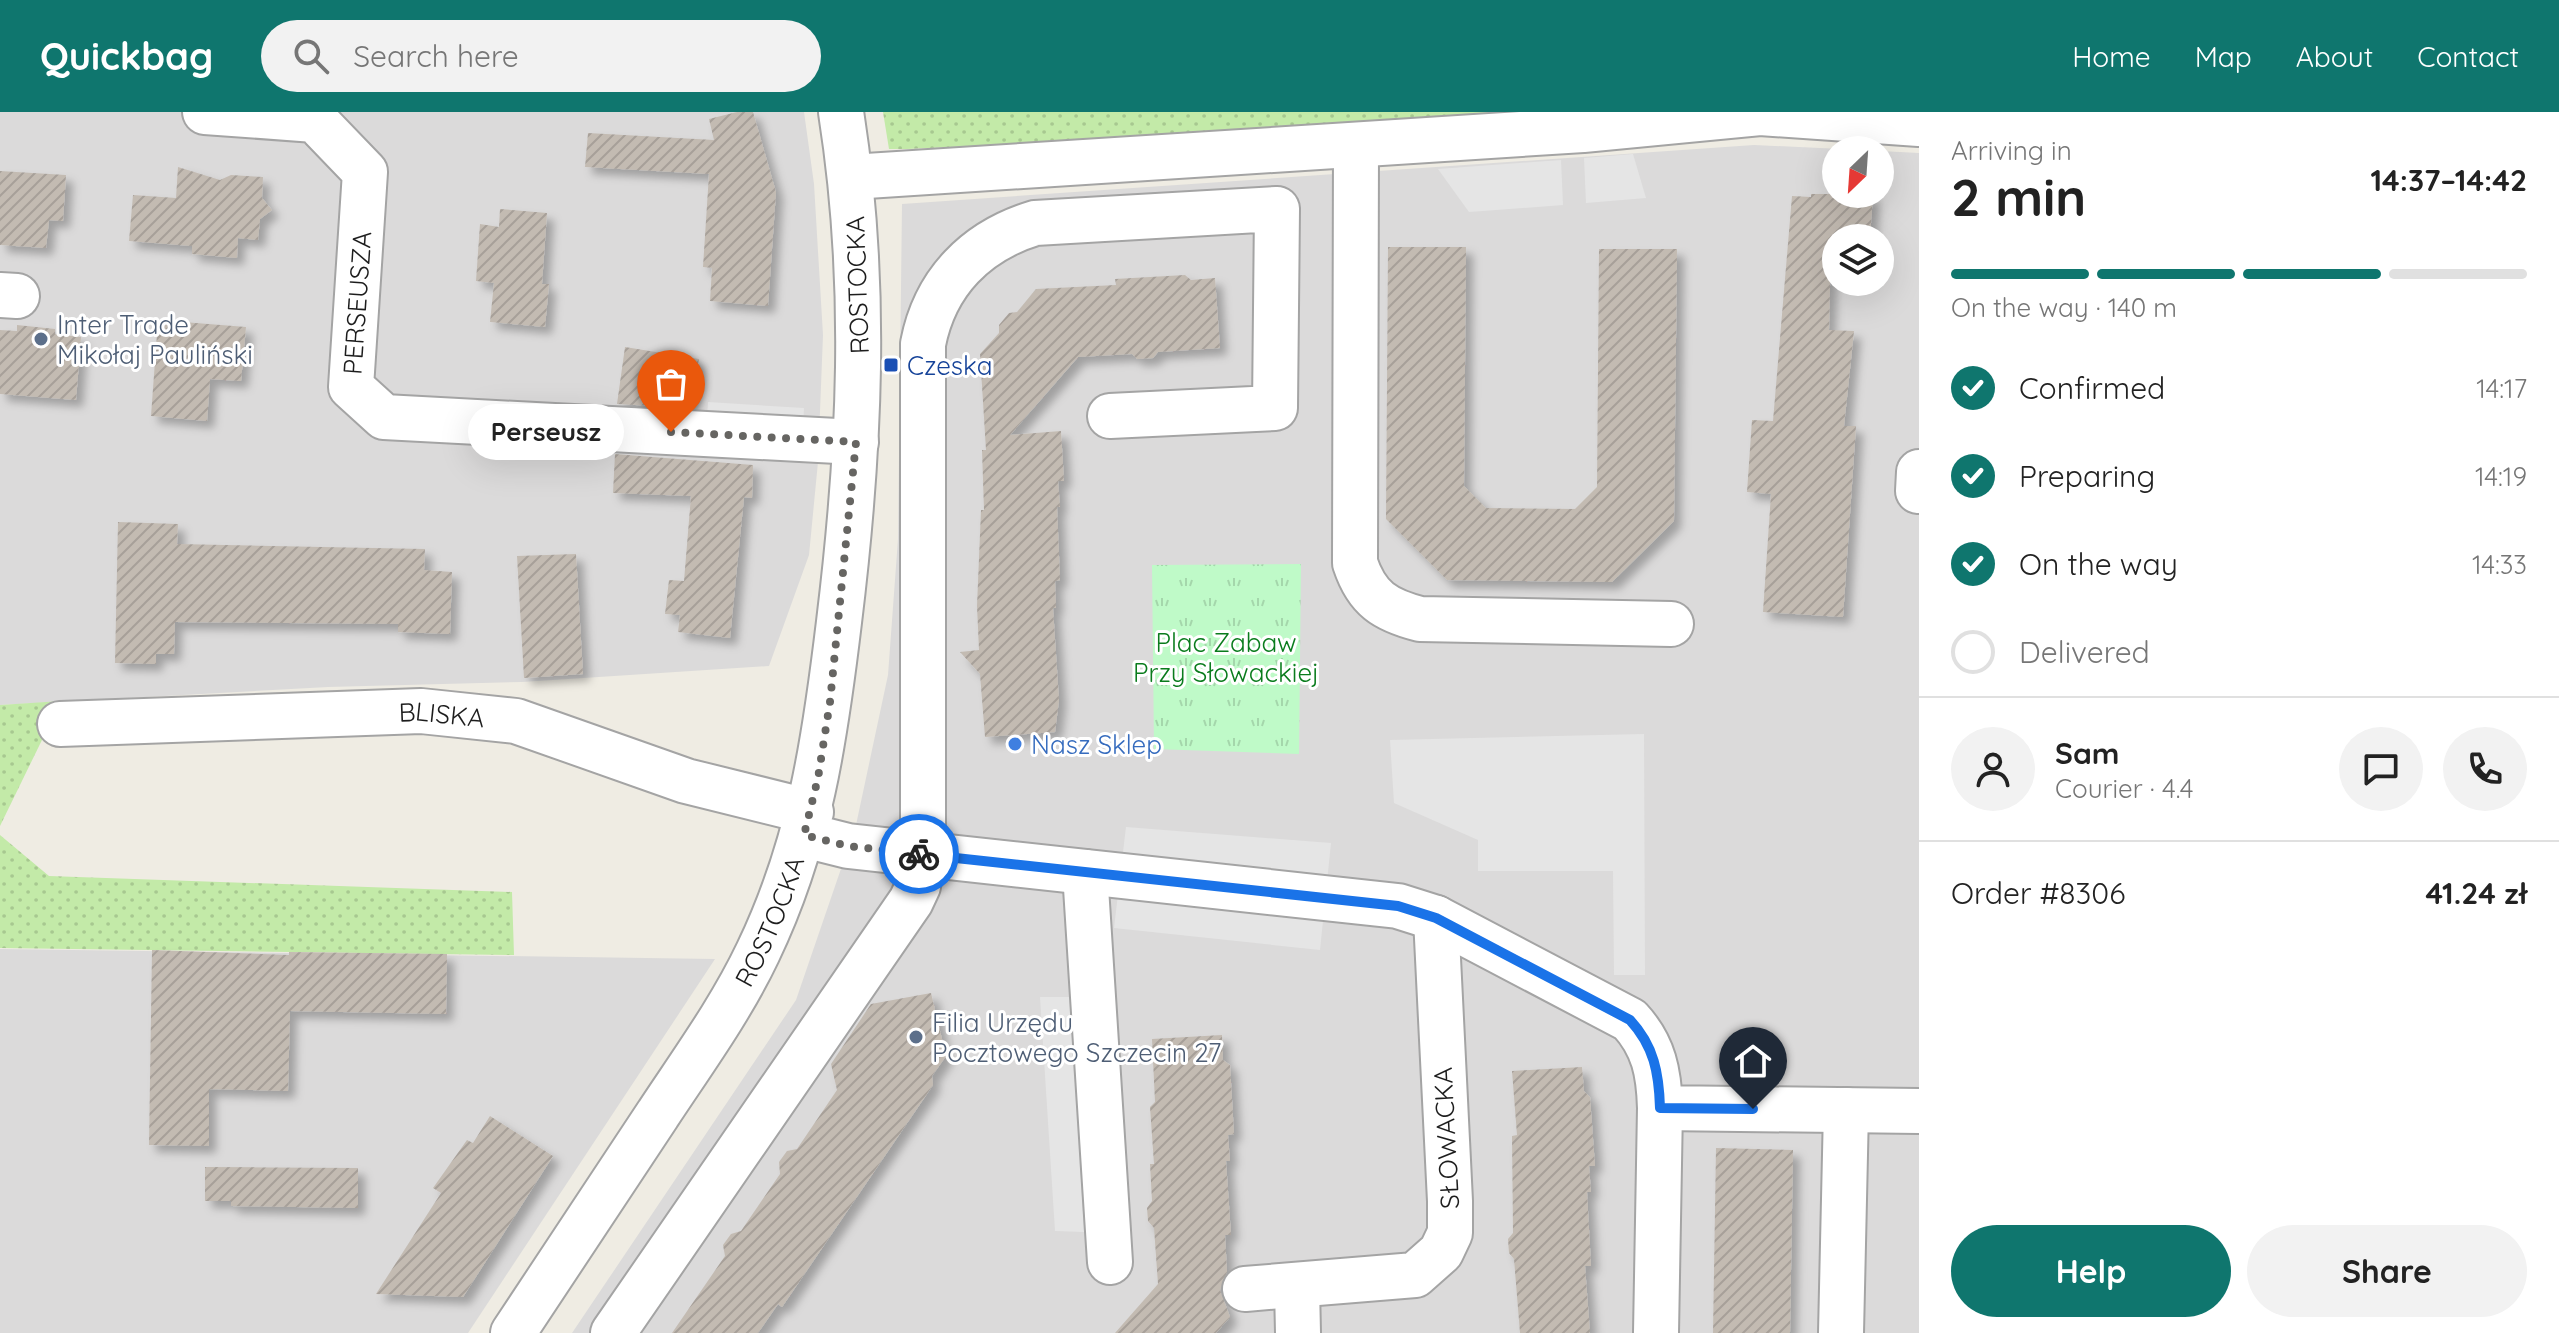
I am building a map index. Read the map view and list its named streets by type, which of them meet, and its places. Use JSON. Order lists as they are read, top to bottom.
{
  "streets": {
    "street": [
      "ROSTOCKA",
      "PERSEUSZA",
      "BLISKA",
      "SŁOWACKA"
    ]
  },
  "crossings": [
    ["ROSTOCKA", "PERSEUSZA"],
    ["ROSTOCKA", "BLISKA"]
  ],
  "parks": ["Plac Zabaw Przy Słowackiej"],
  "places": {
    "other": [
      "Inter Trade Mikołaj Pauliński",
      "Perseusz",
      "Nasz Sklep",
      "Filia Urzędu Pocztowego Szczecin 27"
    ],
    "transit": ["Czeska"]
  },
  "north": "bottom left",
  "page": {
    "header": "Quickbag",
    "search": "Search here",
    "nav": [
      "Home",
      "Map",
      "About",
      "Contact"
    ],
    "heading": ["2 min", "Arriving in", "14:37–14:42"],
    "panel": [
      "Sam",
      "Courier · 4.4",
      "Order #8306",
      "41.24 zł"
    ],
    "bar": "On the way · 140 m",
    "list": [
      ["Confirmed", "14:17"],
      ["Preparing", "14:19"],
      ["On the way", "14:33"],
      "Delivered"
    ],
    "bubble": "Perseusz",
    "buttons": ["Help", "Share"]
  }
}
